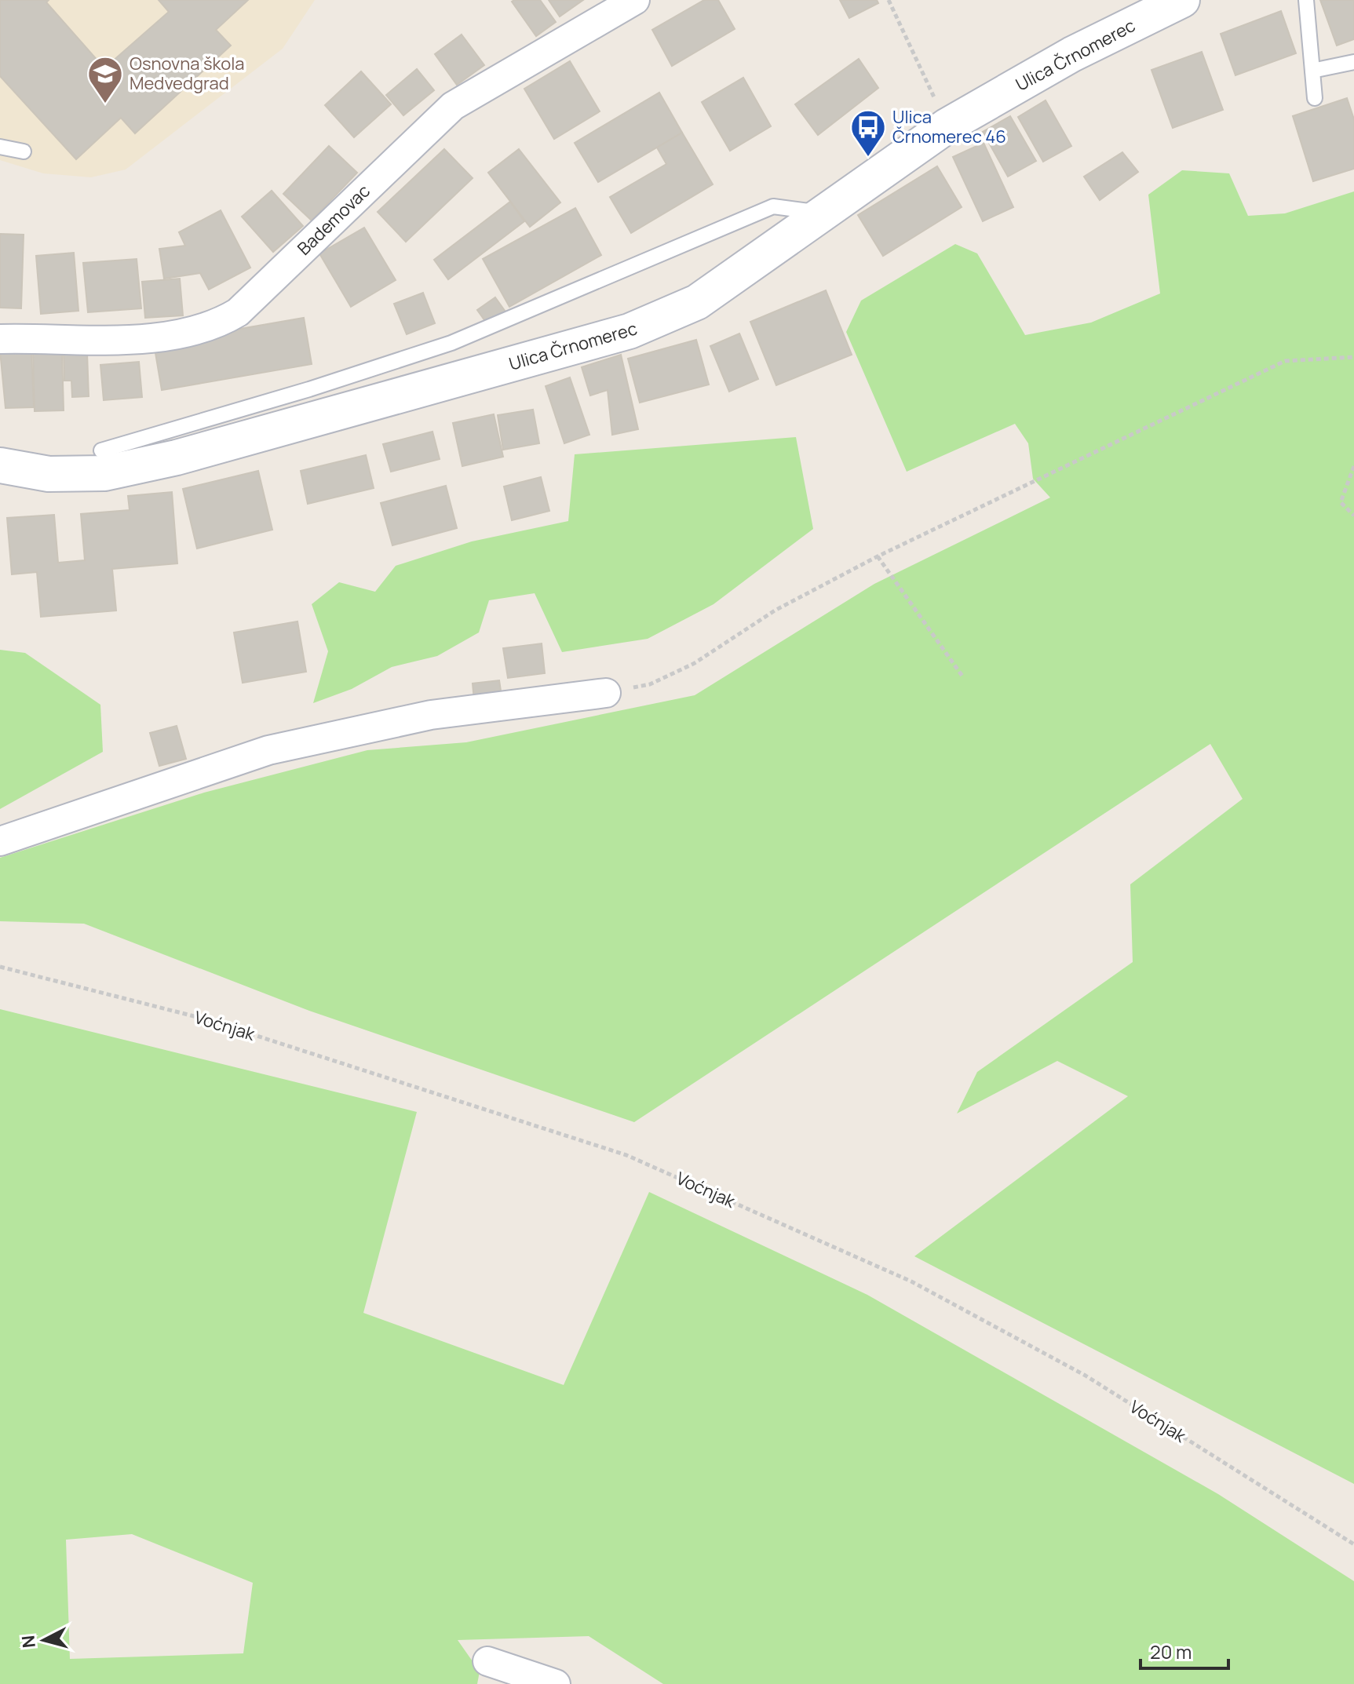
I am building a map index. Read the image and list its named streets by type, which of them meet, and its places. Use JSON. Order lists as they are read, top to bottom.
{
  "streets": {
    "street": ["Ulica Črnomerec", "Bademovac"],
    "path": ["Voćnjak"]
  },
  "places": {
    "school or university": ["Osnovna škola Medvedgrad"],
    "bus stop": ["Ulica Črnomerec 46"]
  },
  "scale_bar": "20 m",
  "north": "left"
}
